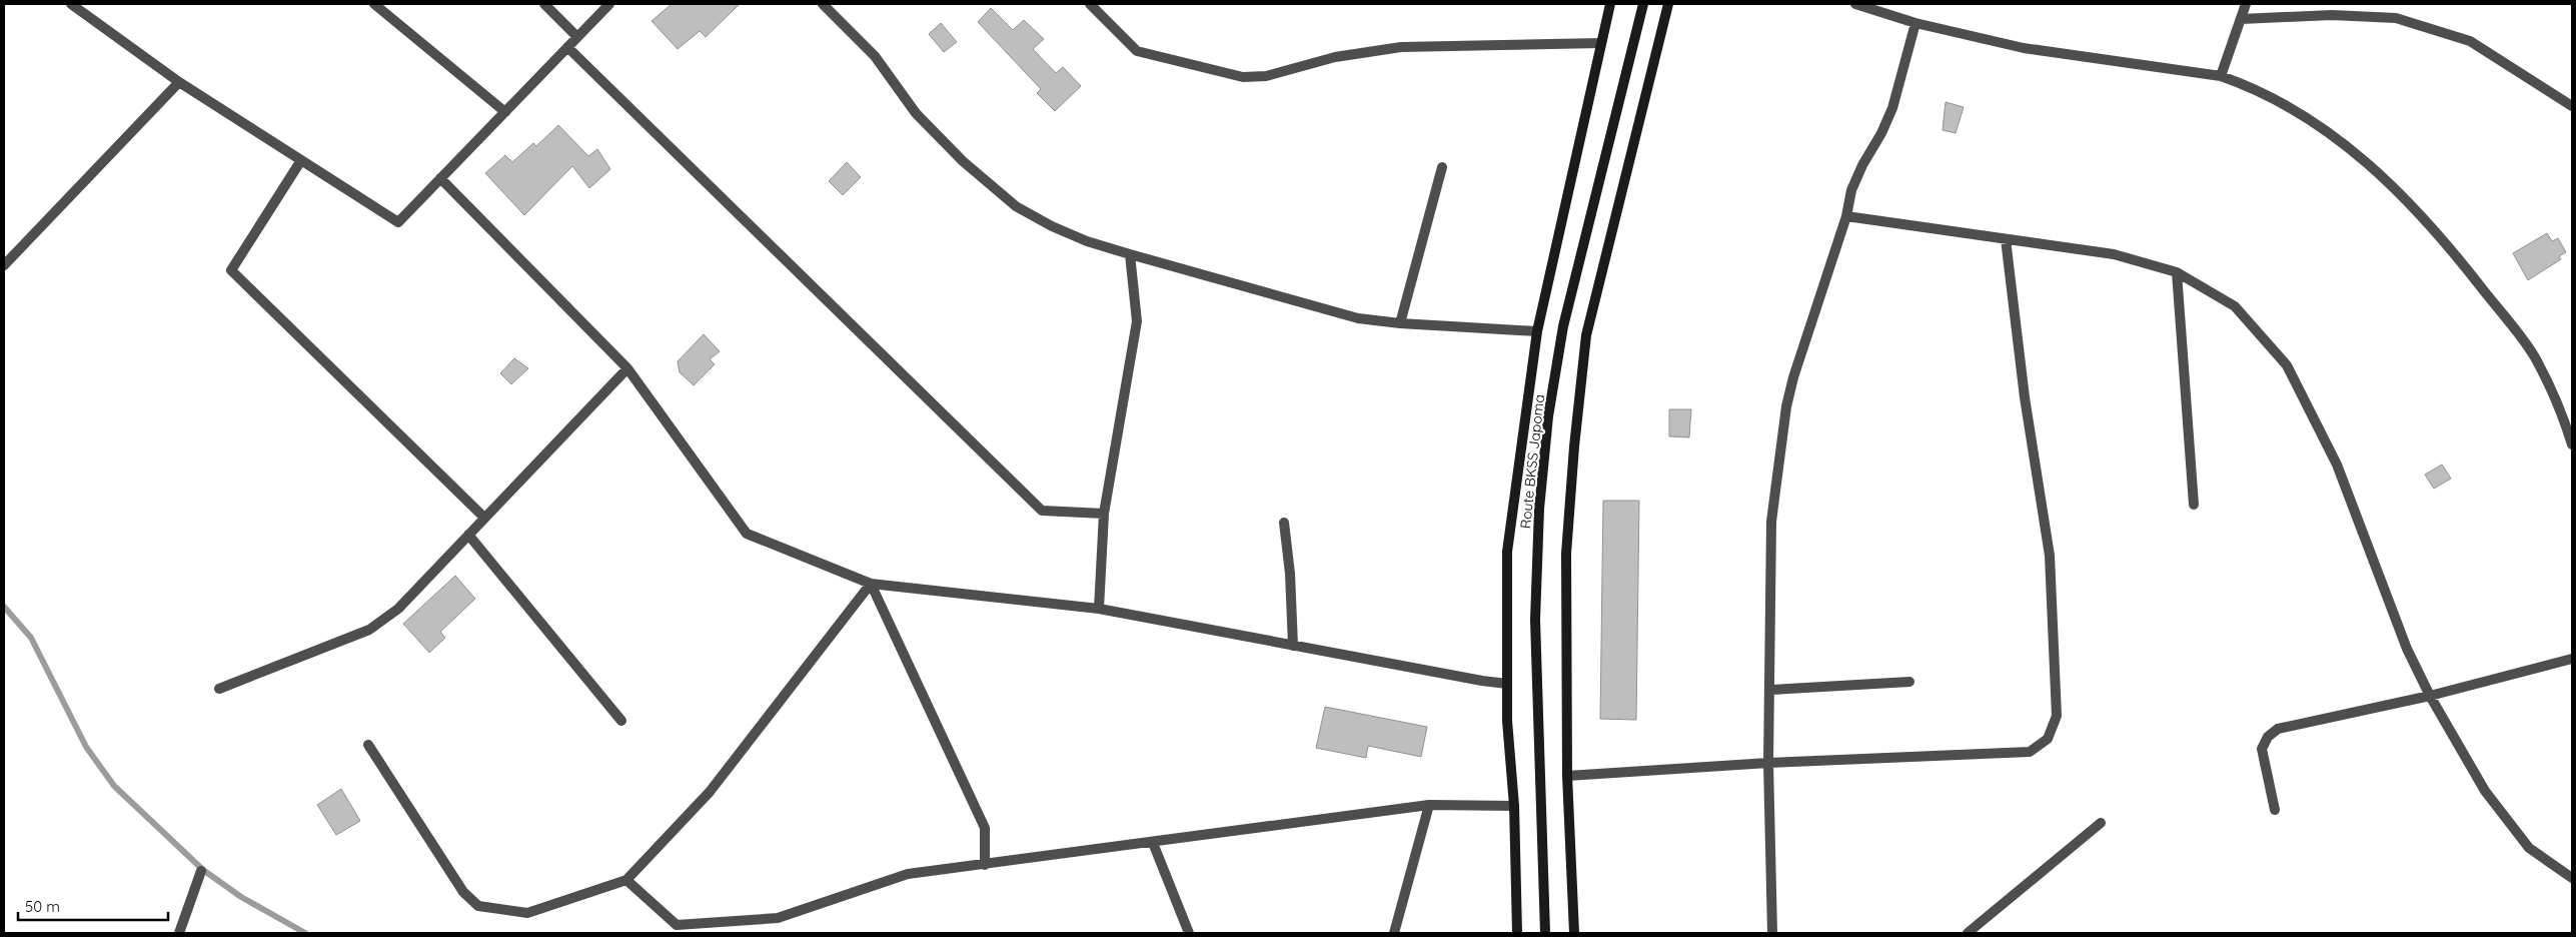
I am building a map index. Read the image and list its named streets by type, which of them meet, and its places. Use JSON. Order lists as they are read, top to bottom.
{
  "streets": {
    "main road": ["Route BKSS Japoma"]
  },
  "scale_bar": "50 m"
}
